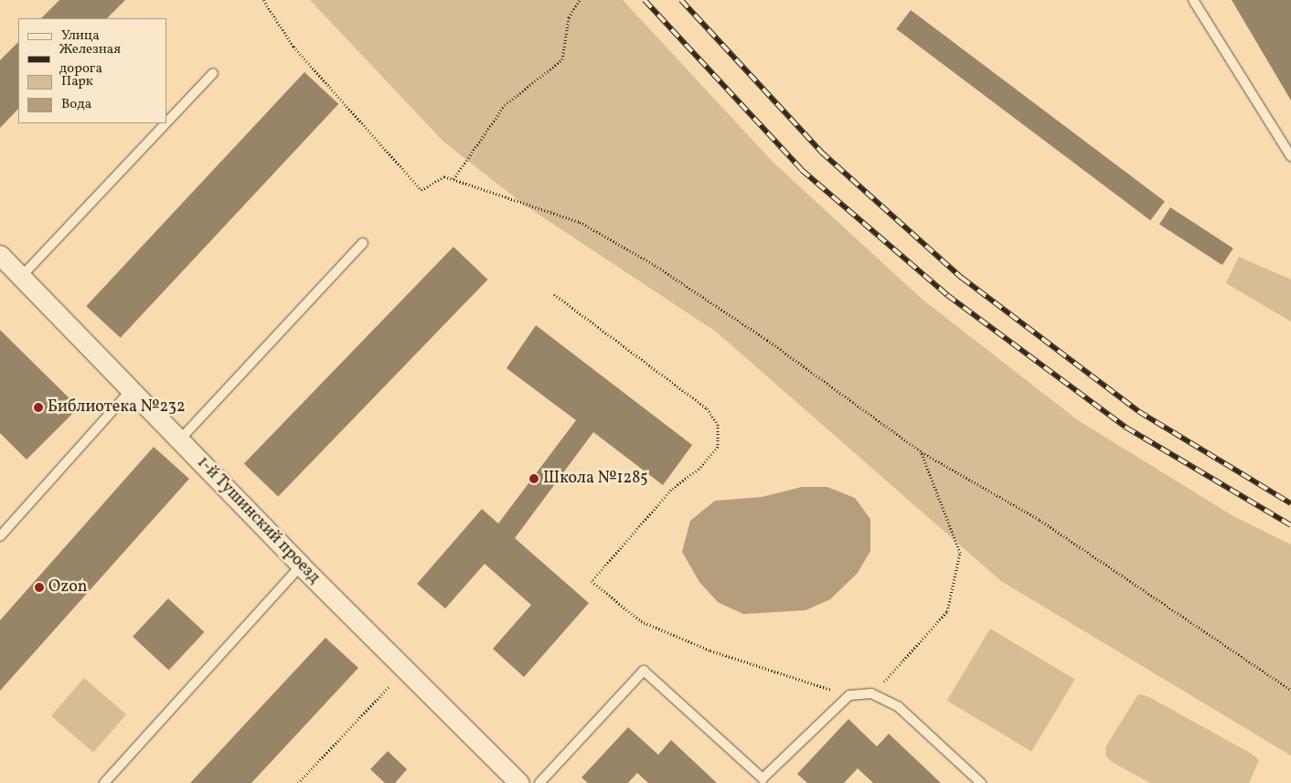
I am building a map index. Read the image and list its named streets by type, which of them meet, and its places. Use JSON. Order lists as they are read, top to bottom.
{
  "streets": {
    "street": ["1-й Тушинский проезд"]
  },
  "places": ["Библиотека №232", "Школа №1285", "Ozon"],
  "legend": [
    "Улица",
    "Железная дорога",
    "Парк",
    "Вода"
  ]
}
